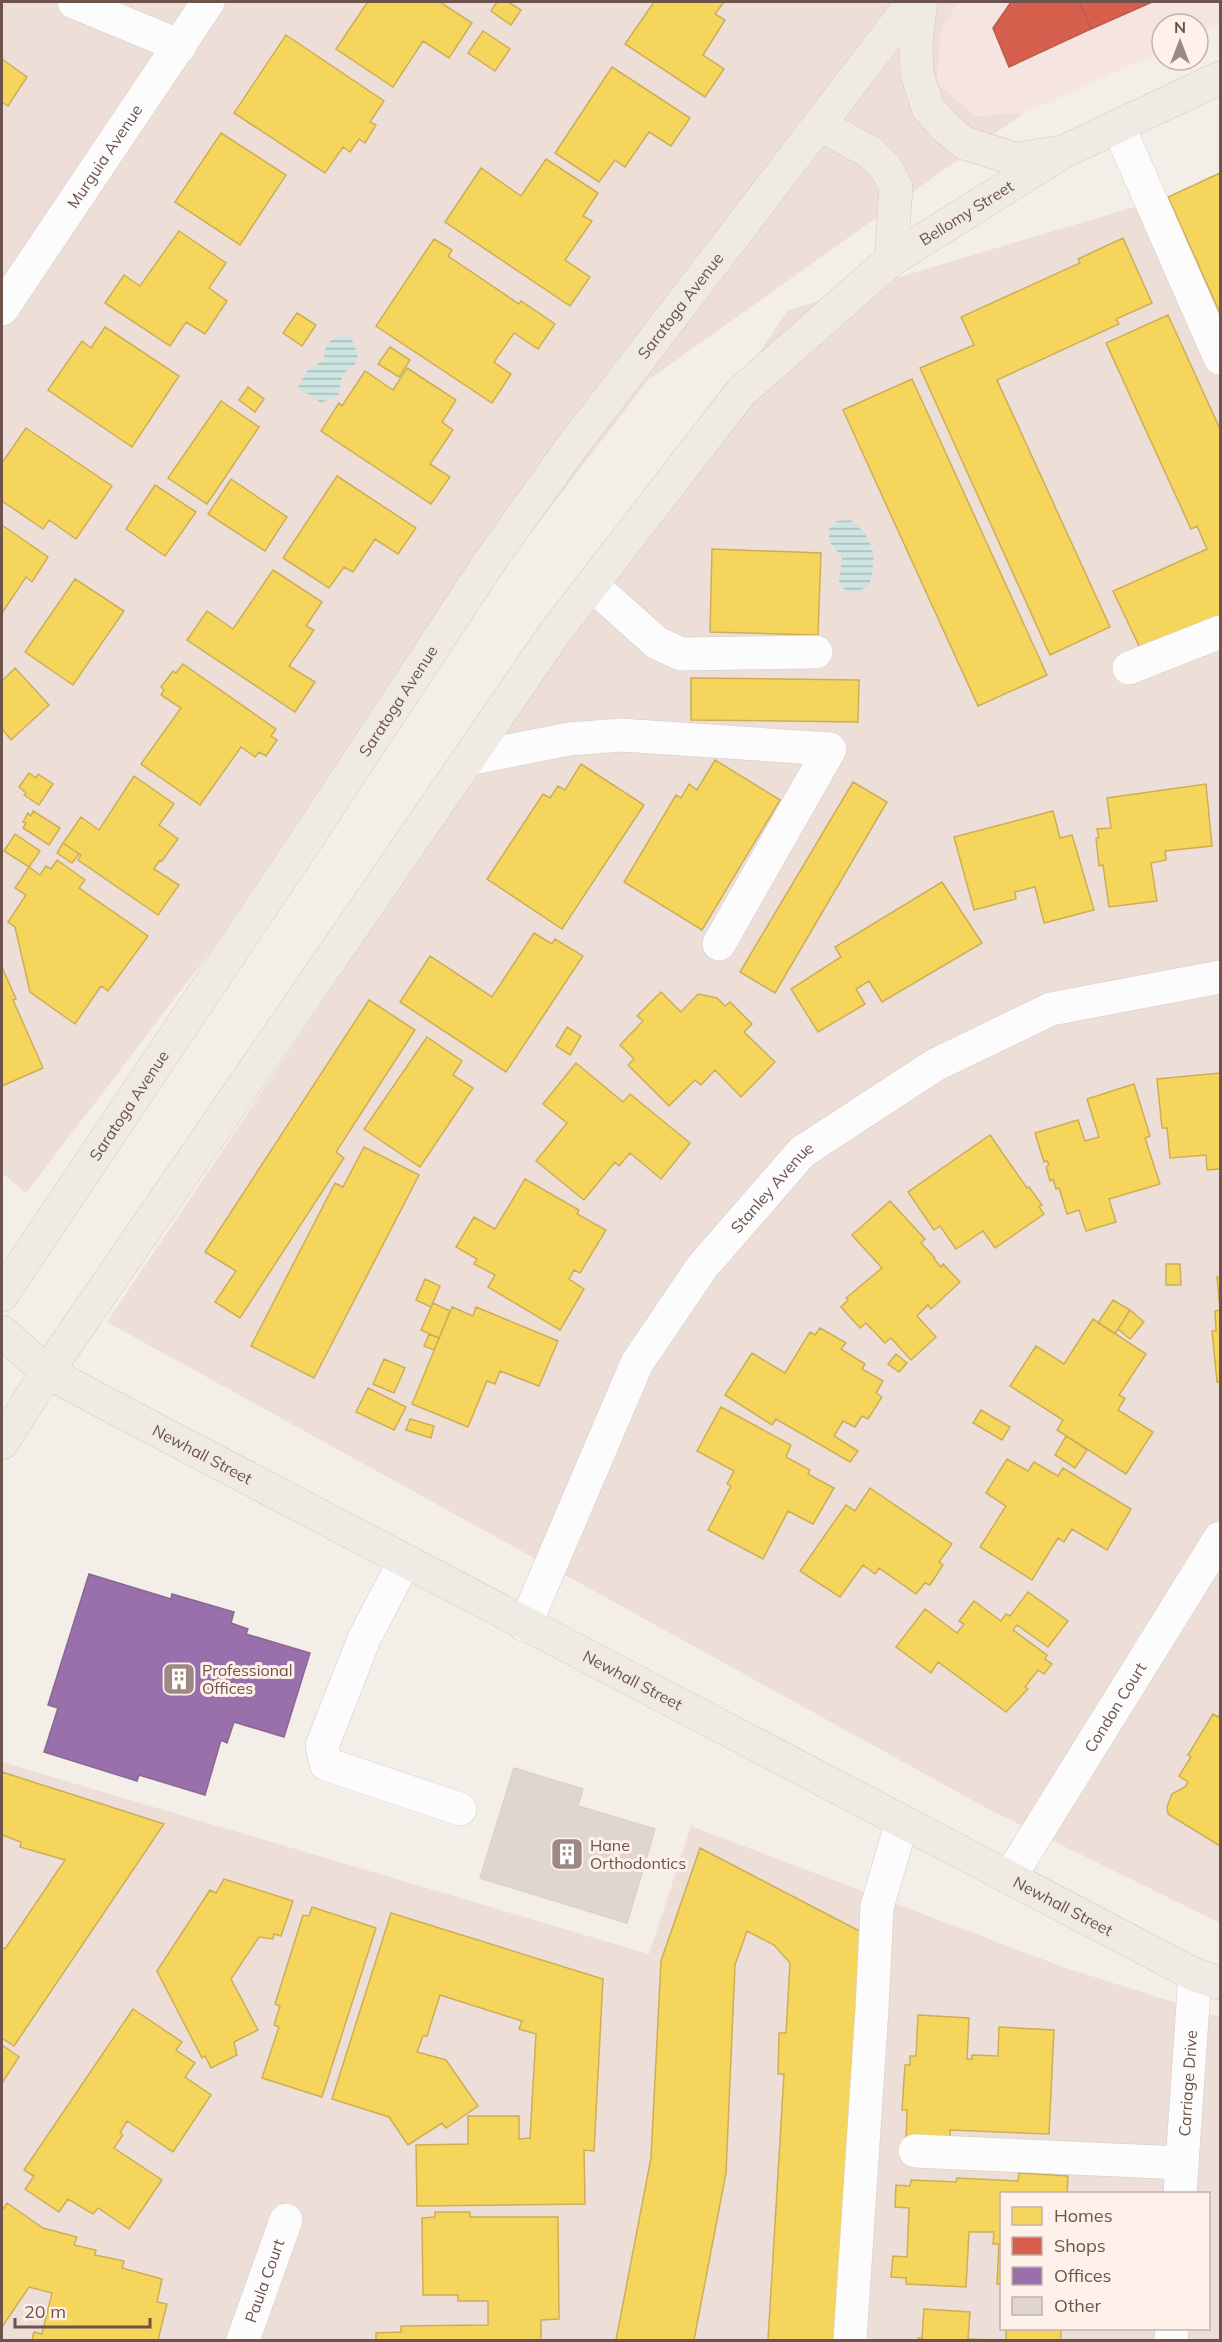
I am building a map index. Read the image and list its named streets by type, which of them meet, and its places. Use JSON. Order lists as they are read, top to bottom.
{
  "streets": {
    "main road": ["Bellomy Street", "Saratoga Avenue", "Newhall Street"],
    "street": [
      "Murguia Avenue",
      "Stanley Avenue",
      "Condon Court",
      "Carriage Drive",
      "Paula Court"
    ]
  },
  "crossings": [
    ["Stanley Avenue", "Newhall Street"],
    ["Newhall Street", "Condon Court"],
    ["Newhall Street", "Carriage Drive"]
  ],
  "places": {
    "building": ["Professional Offices", "Hane Orthodontics"]
  },
  "legend": [
    "Homes",
    "Shops",
    "Offices",
    "Other"
  ],
  "scale_bar": "20 m",
  "north": "top"
}
